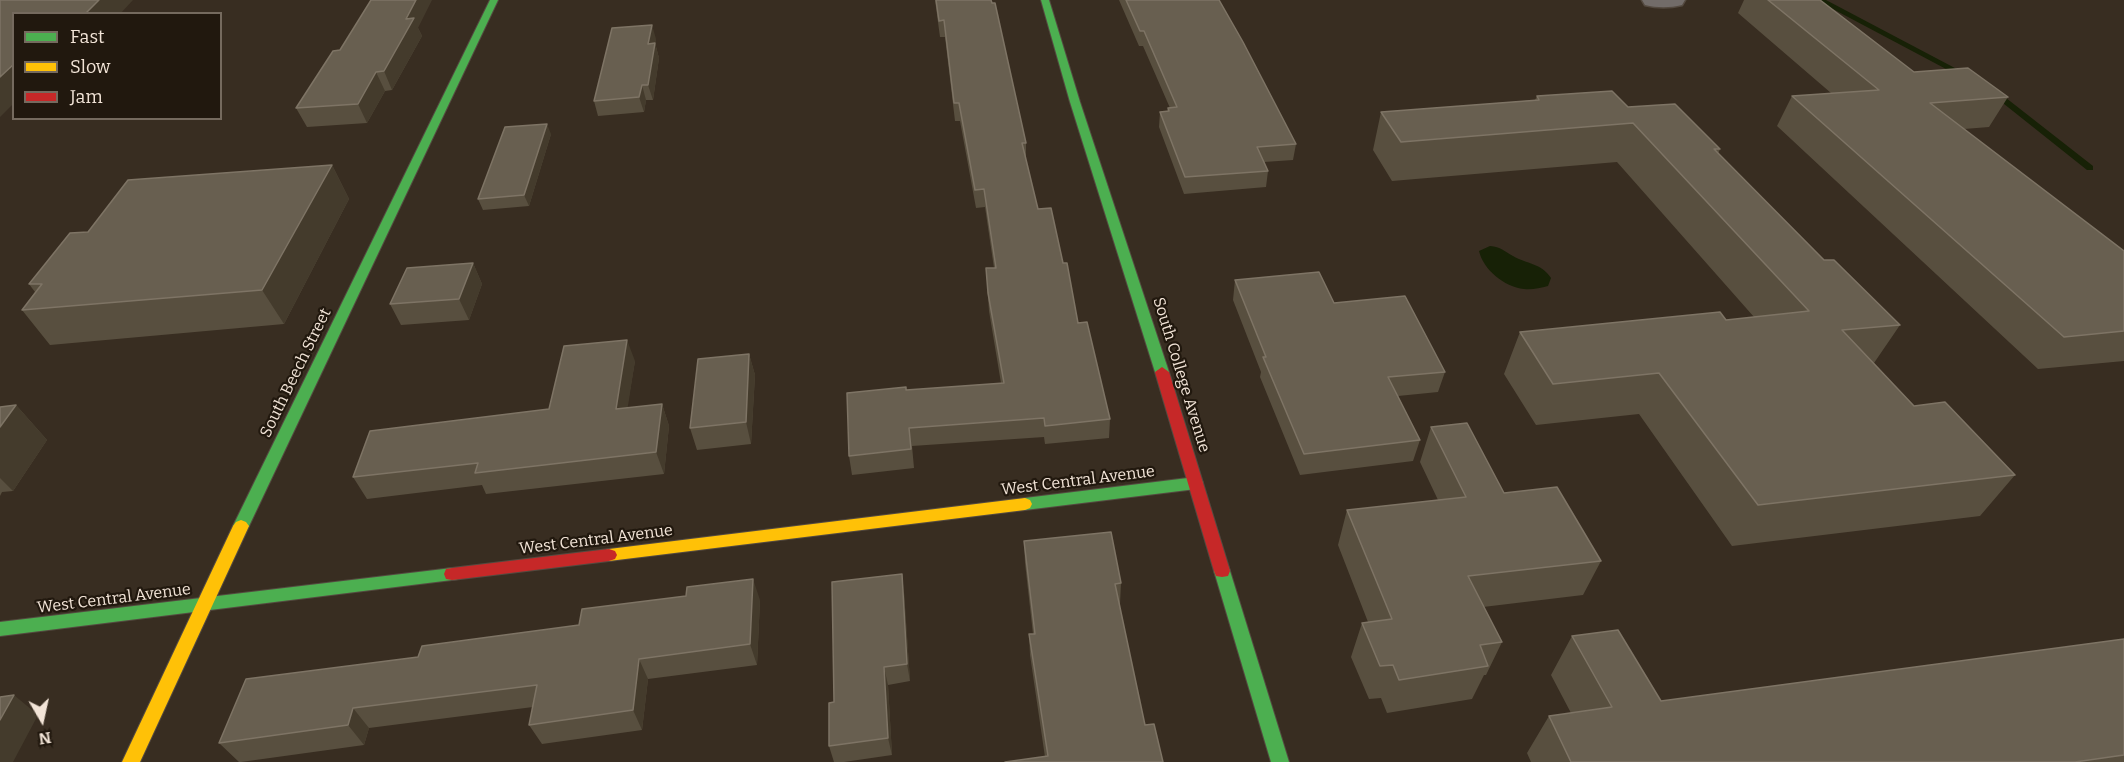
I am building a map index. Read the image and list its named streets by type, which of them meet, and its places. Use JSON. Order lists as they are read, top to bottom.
{
  "streets": {
    "street": ["South Beech Street", "South College Avenue", "West Central Avenue"]
  },
  "crossings": [
    ["South Beech Street", "West Central Avenue"],
    ["South College Avenue", "West Central Avenue"]
  ],
  "legend": ["Fast", "Slow", "Jam"],
  "north": "bottom"
}
